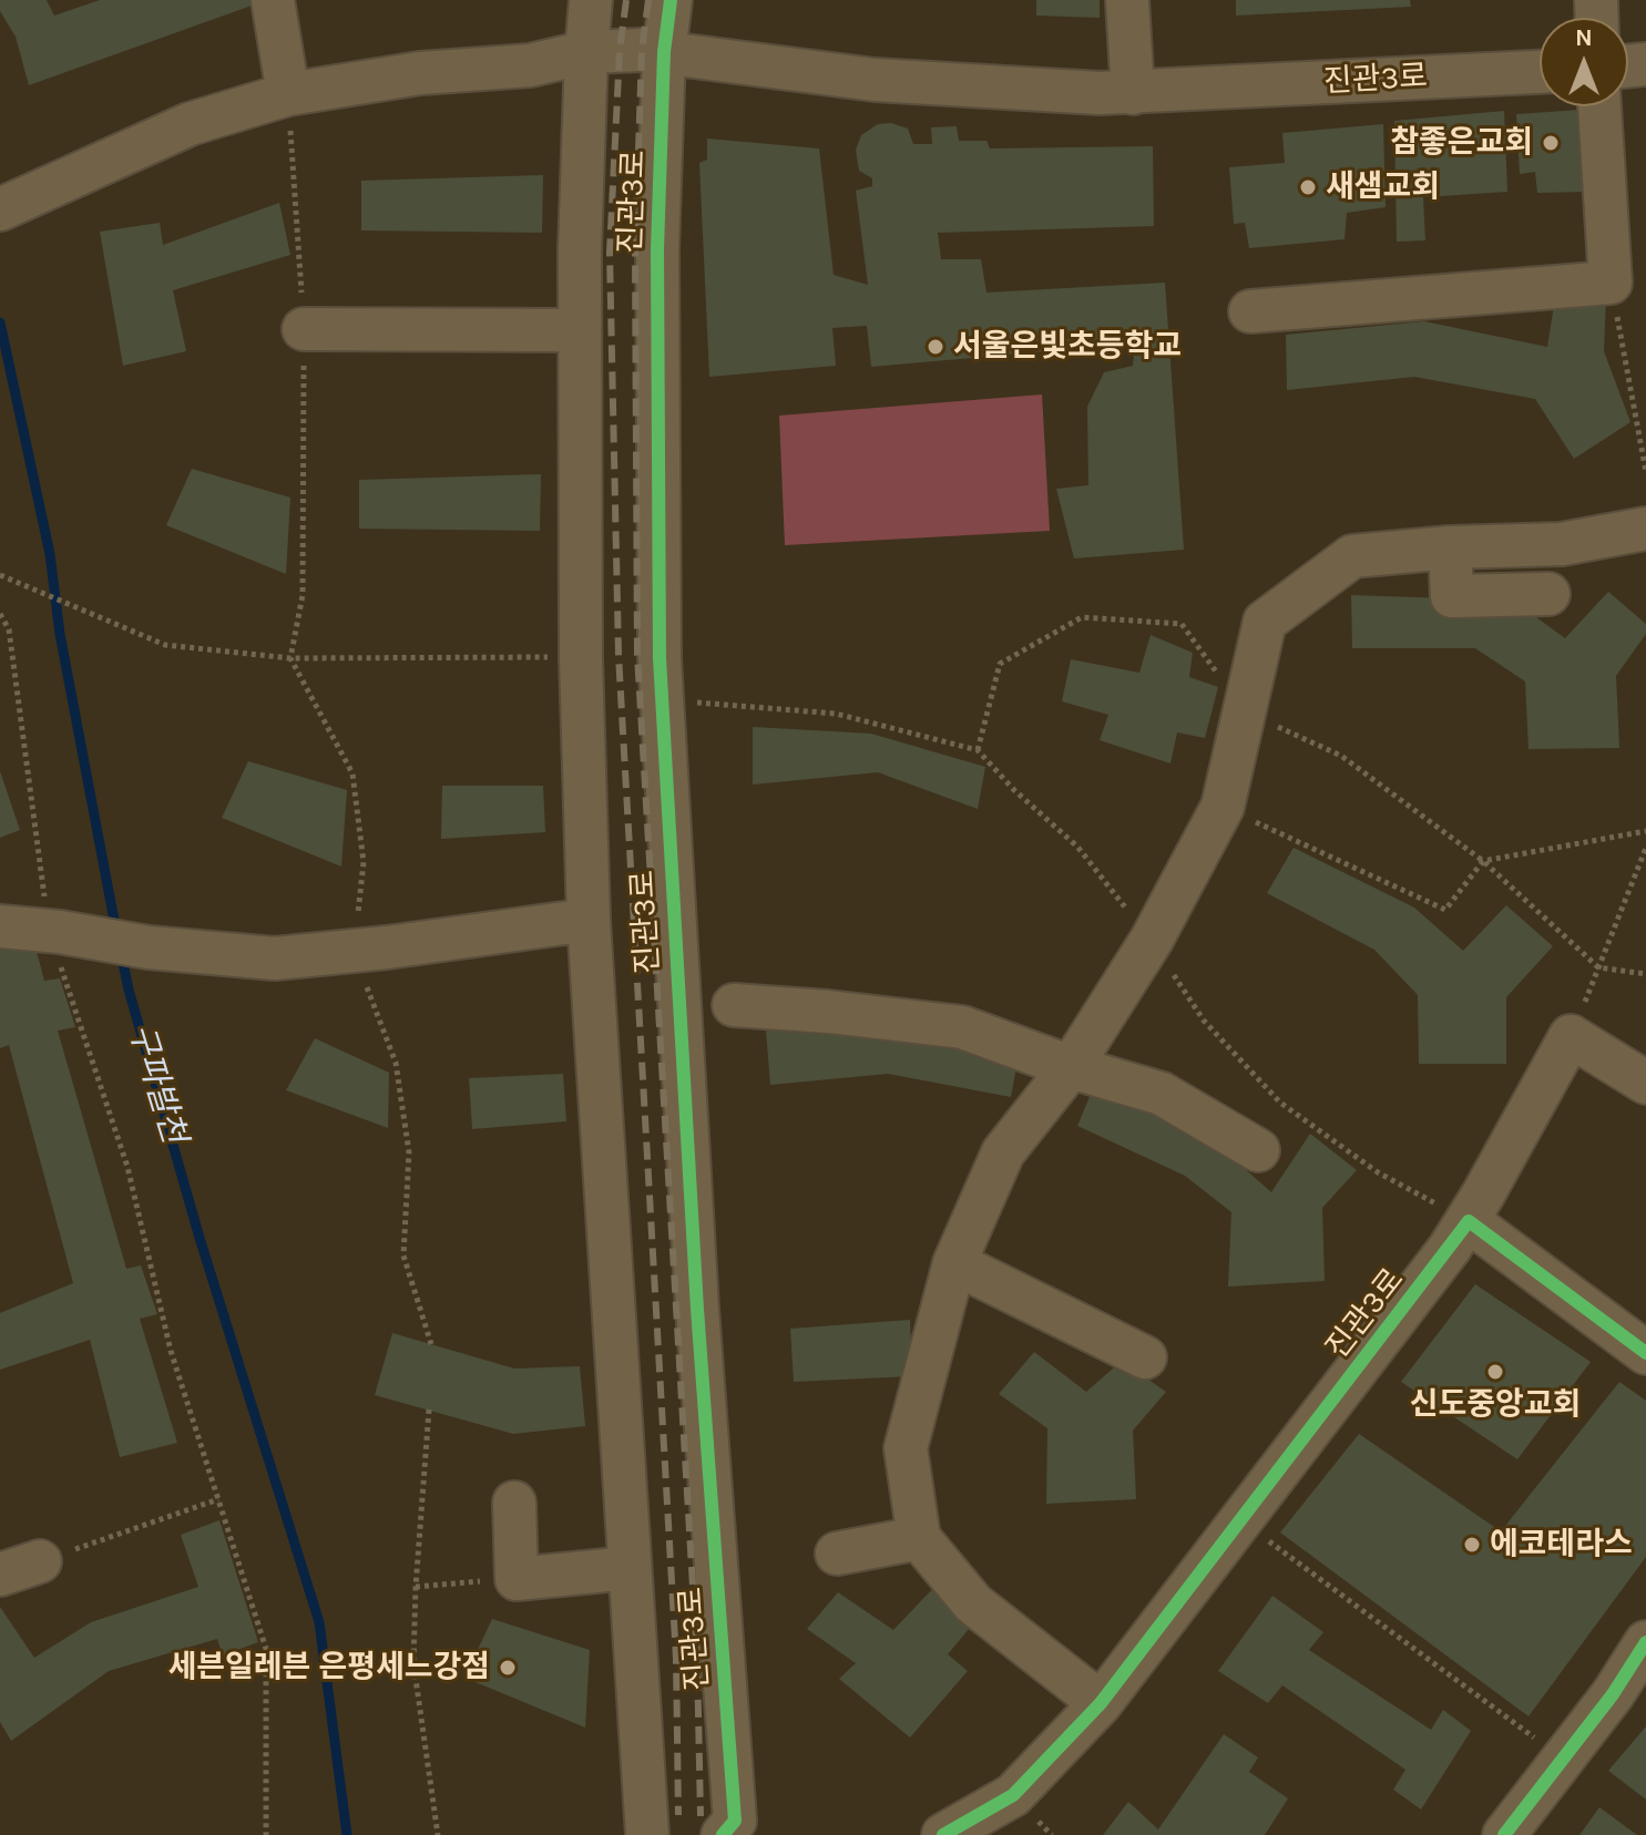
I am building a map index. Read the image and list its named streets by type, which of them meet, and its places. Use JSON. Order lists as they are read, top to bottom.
{
  "streets": {
    "street": ["진관3로"]
  },
  "water": ["구파발천"],
  "places": [
    "참좋은교회",
    "새샘교회",
    "서울은빛초등학교",
    "신도중앙교회",
    "에코테라스",
    "세븐일레븐 은평세느강점"
  ],
  "north": "top"
}
